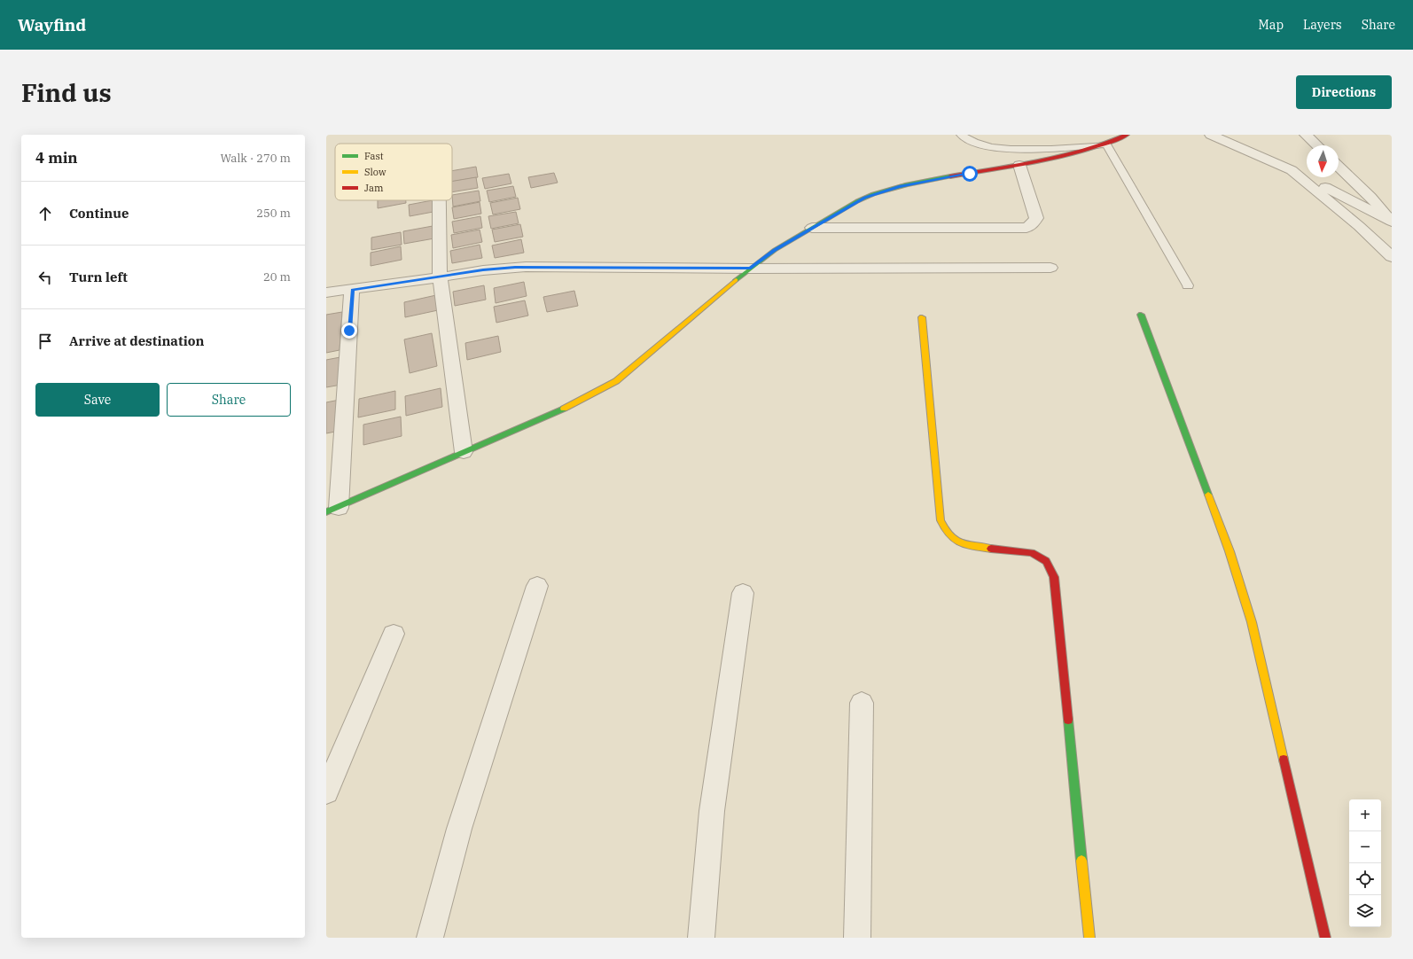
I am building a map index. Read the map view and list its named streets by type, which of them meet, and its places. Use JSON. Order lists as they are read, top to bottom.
{
  "legend": ["Fast", "Slow", "Jam"],
  "north": "bottom",
  "page": {
    "header": "Wayfind",
    "nav": ["Map", "Layers", "Share"],
    "buttons": [
      "Directions",
      ["Save", "Share"]
    ],
    "title": "Find us",
    "heading": ["4 min", "Walk · 270 m"],
    "list": [
      ["Continue", "250 m"],
      ["Turn left", "20 m"],
      "Arrive at destination"
    ],
    "map_buttons": ["+", "−"]
  }
}
